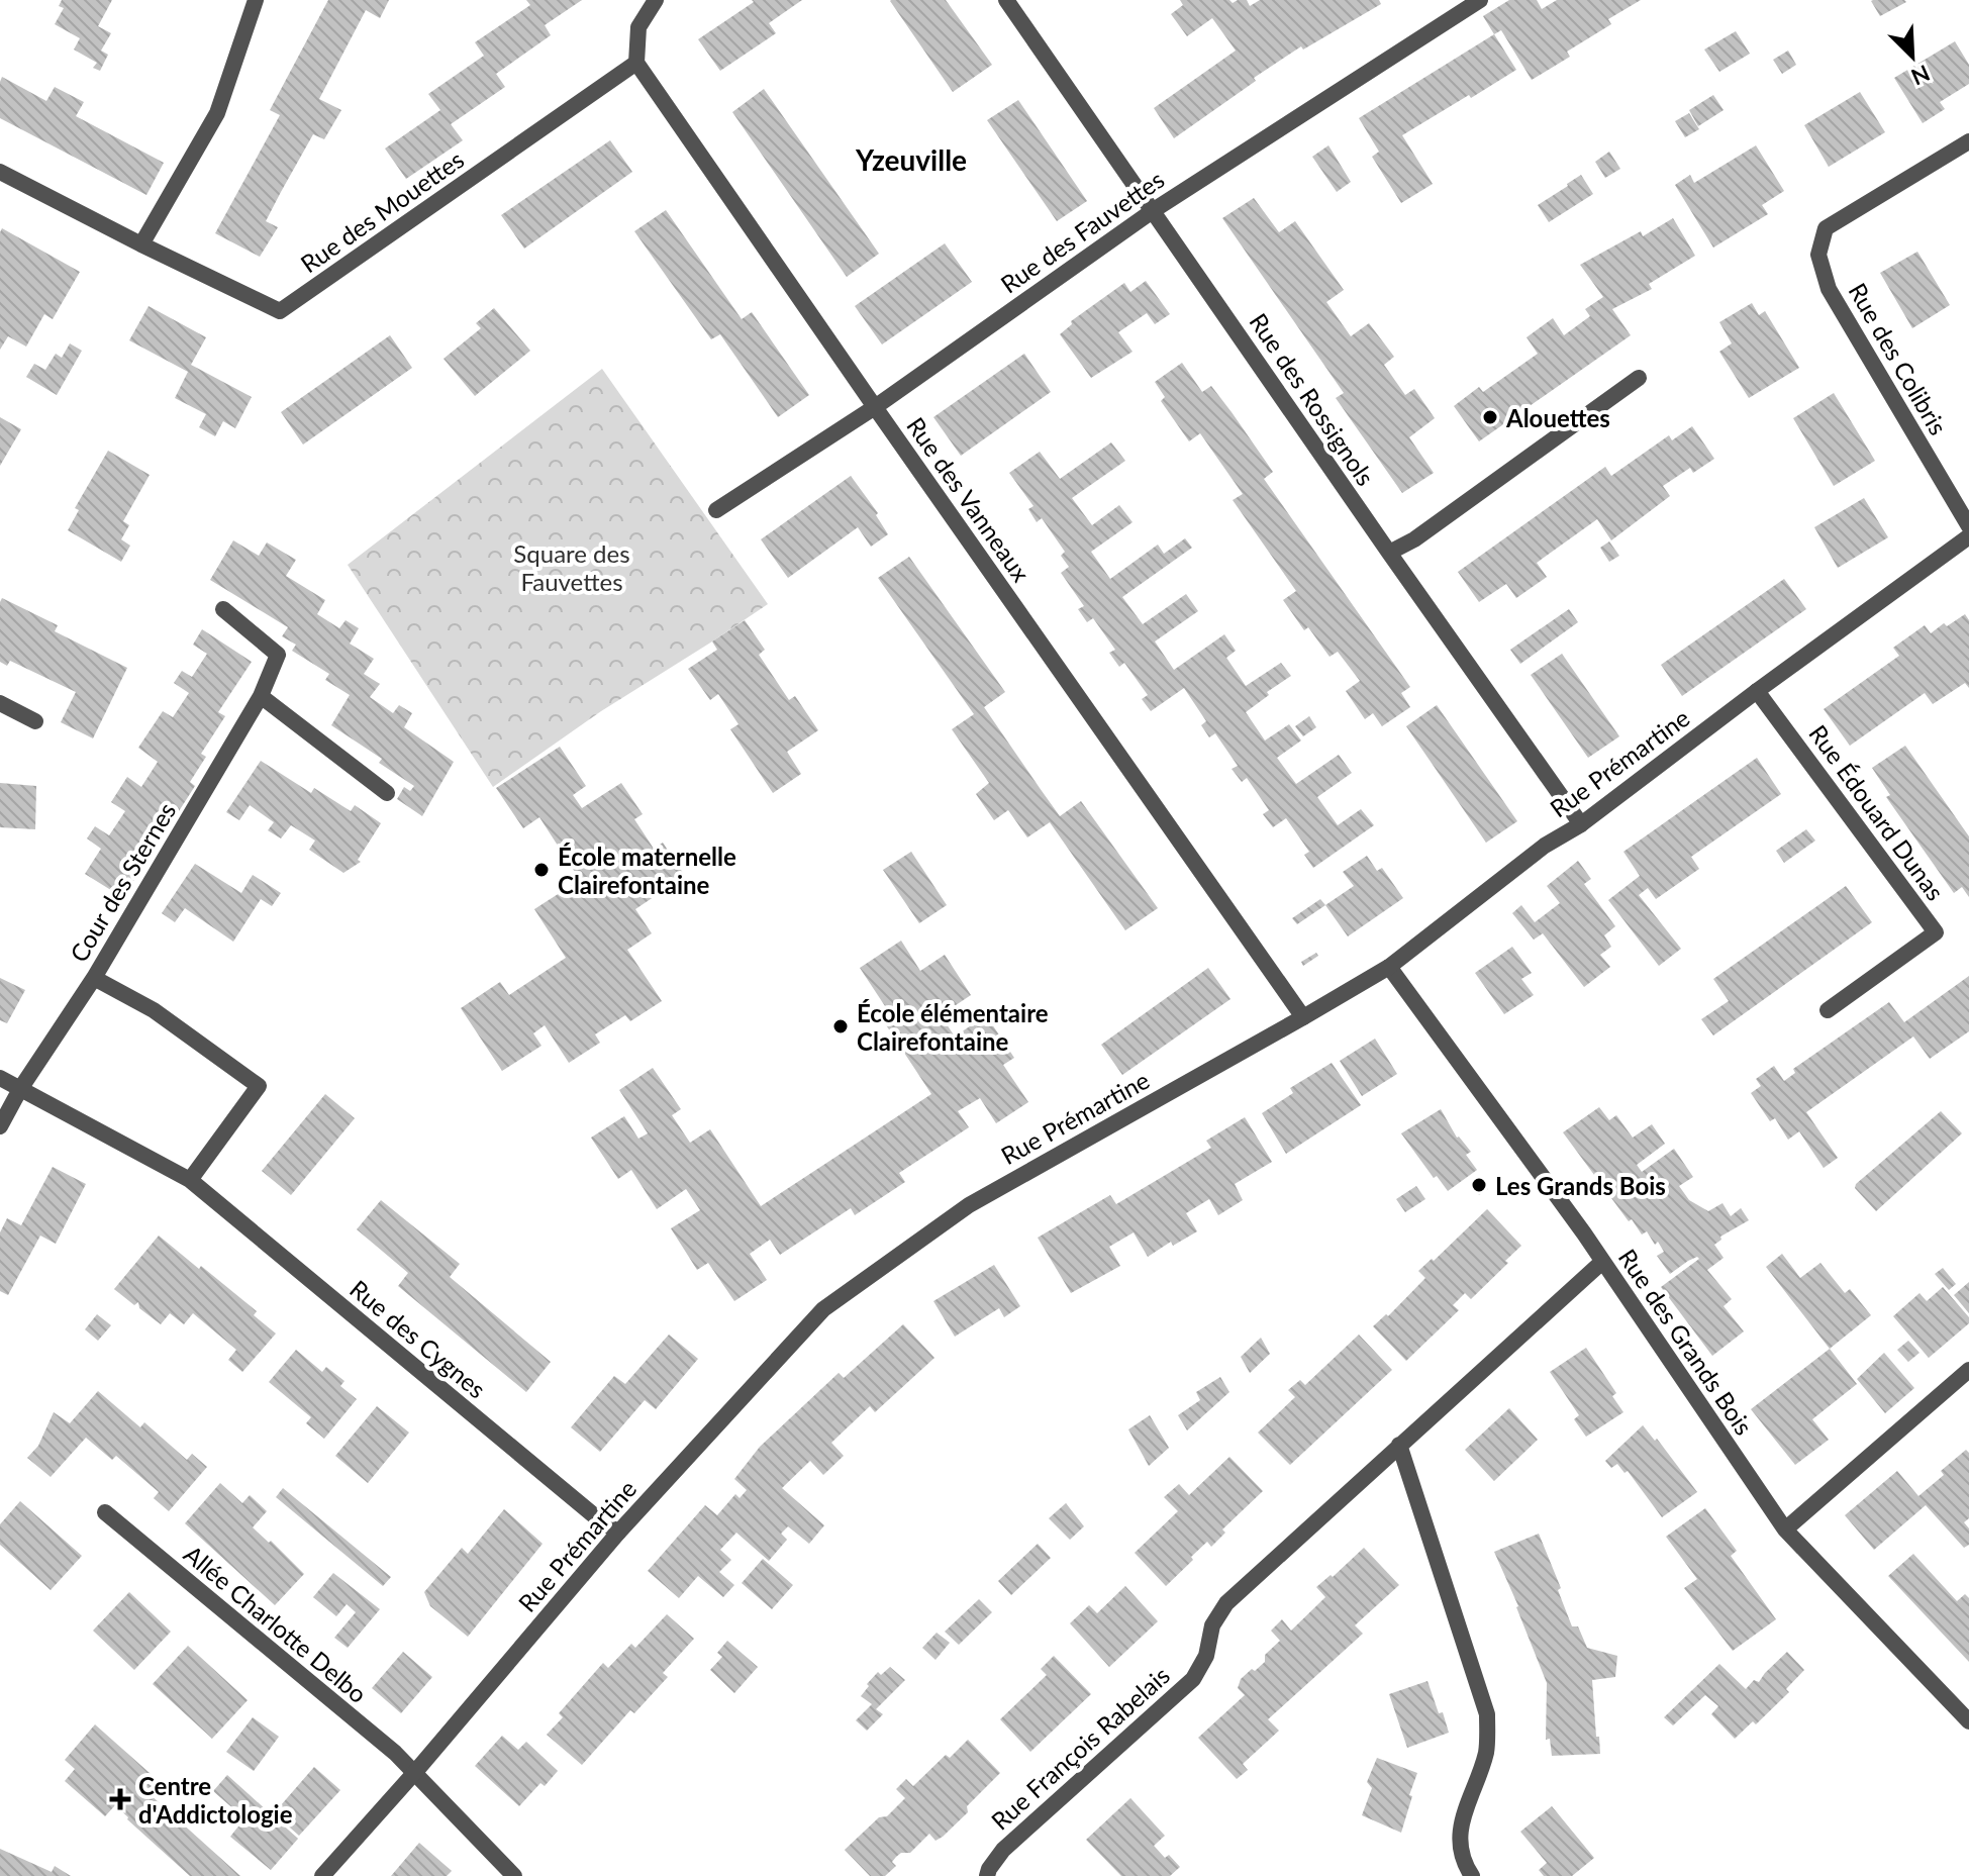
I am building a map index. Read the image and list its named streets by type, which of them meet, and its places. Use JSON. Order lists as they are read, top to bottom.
{
  "streets": {
    "street": [
      "Rue des Mouettes",
      "Rue des Fauvettes",
      "Rue des Colibris",
      "Rue des Rossignols",
      "Rue des Vanneaux",
      "Rue Prémartine",
      "Rue Édouard Dunas",
      "Cour des Sternes",
      "Rue des Cygnes",
      "Rue des Grands Bois",
      "Allée Charlotte Delbo",
      "Rue François Rabelais"
    ]
  },
  "crossings": [
    ["Rue des Mouettes", "Rue des Vanneaux"],
    ["Rue des Fauvettes", "Rue des Rossignols"],
    ["Rue des Fauvettes", "Rue des Vanneaux"],
    ["Rue des Rossignols", "Rue Prémartine"],
    ["Rue des Vanneaux", "Rue Prémartine"],
    ["Rue Prémartine", "Rue Édouard Dunas"],
    ["Rue Prémartine", "Rue des Cygnes"],
    ["Rue Prémartine", "Rue des Grands Bois"],
    ["Rue Prémartine", "Allée Charlotte Delbo"],
    ["Cour des Sternes", "Rue des Cygnes"],
    ["Rue des Grands Bois", "Rue François Rabelais"]
  ],
  "districts": ["Yzeuville"],
  "parks": ["Square des Fauvettes"],
  "places": {
    "other": [
      "Alouettes",
      "École maternelle Clairefontaine",
      "École élémentaire Clairefontaine",
      "Les Grands Bois"
    ],
    "health": ["Centre d'Addictologie"]
  },
  "north": "bottom right"
}
